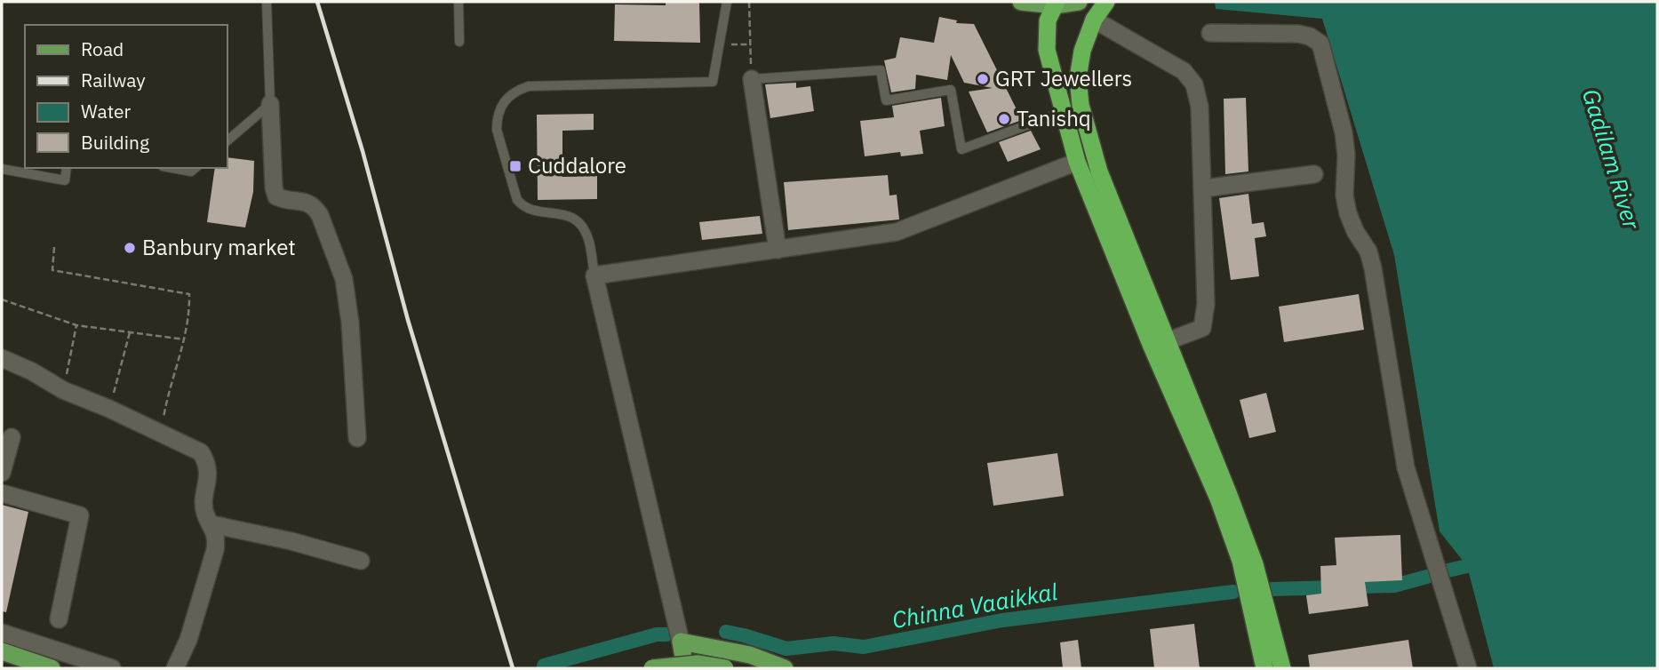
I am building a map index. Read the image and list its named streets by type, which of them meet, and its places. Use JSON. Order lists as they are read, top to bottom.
{
  "water": ["Gadilam River", "Chinna Vaaikkal"],
  "places": {
    "other": ["GRT Jewellers", "Tanishq", "Banbury market"],
    "transit": ["Cuddalore"]
  },
  "legend": [
    "Road",
    "Railway",
    "Water",
    "Building"
  ]
}
